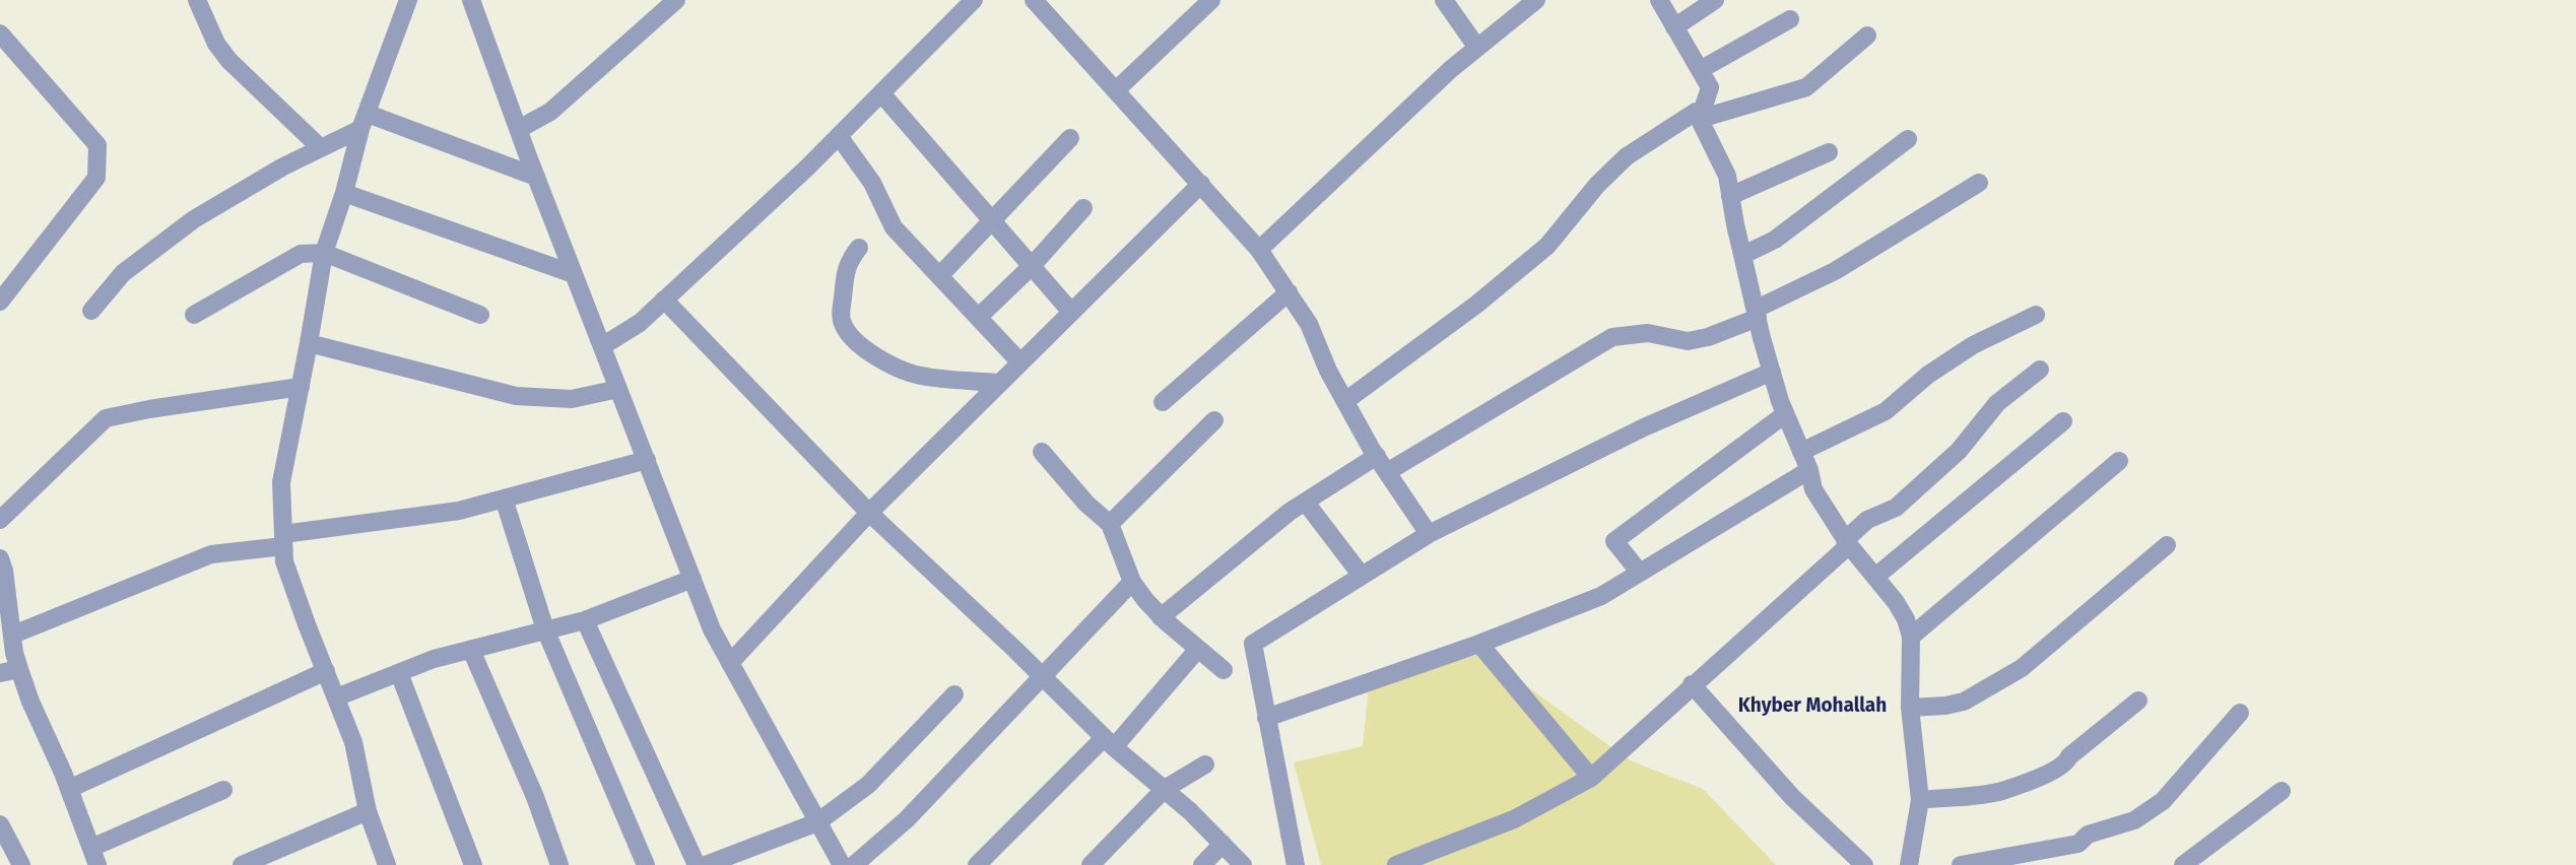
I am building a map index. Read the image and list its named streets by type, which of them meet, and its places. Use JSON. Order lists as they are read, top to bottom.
{
  "districts": ["Khyber Mohallah"]
}
